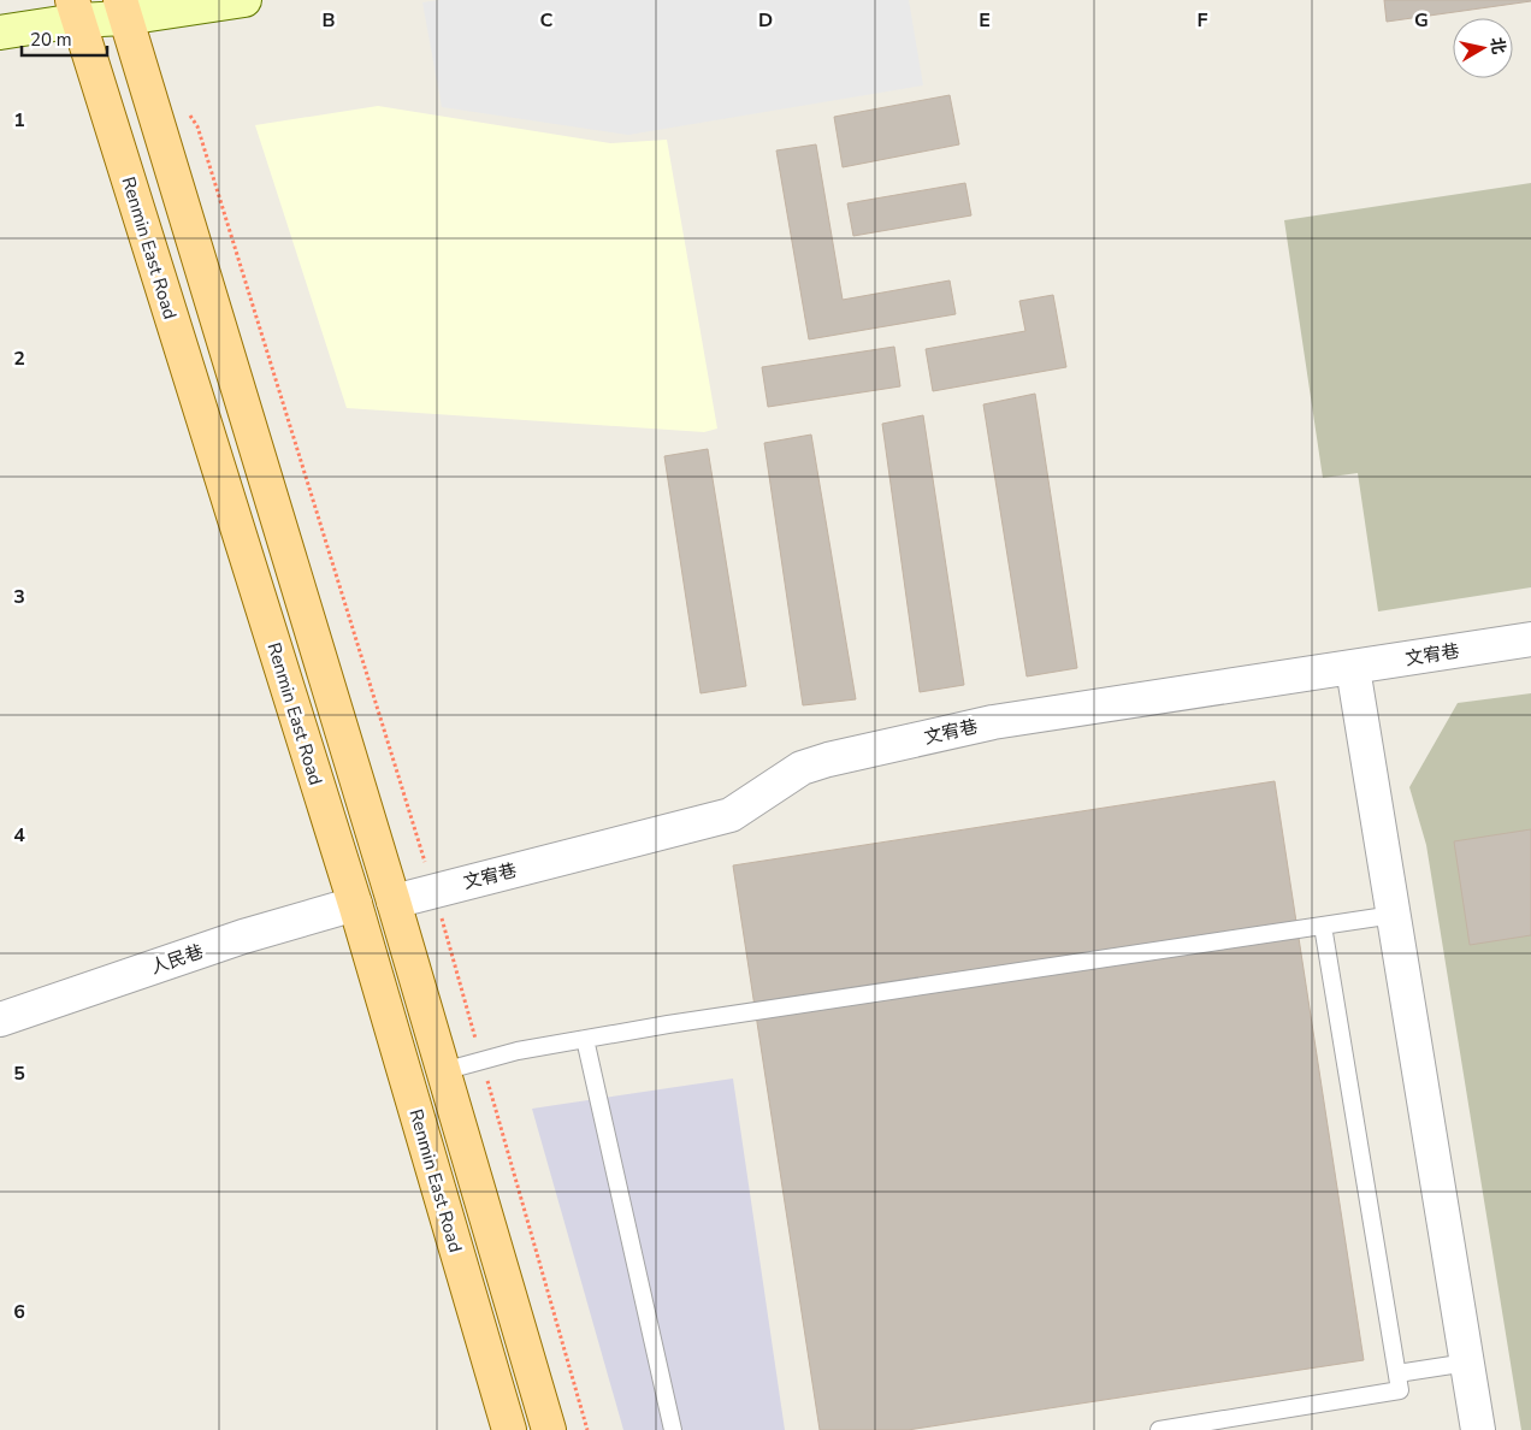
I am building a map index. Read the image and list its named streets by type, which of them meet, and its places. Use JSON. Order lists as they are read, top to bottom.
{
  "streets": {
    "main road": ["Renmin East Road"],
    "street": ["文宥巷", "人民巷"]
  },
  "crossings": [
    ["Renmin East Road", "文宥巷"],
    ["Renmin East Road", "人民巷"]
  ],
  "scale_bar": "20 m",
  "north": "right",
  "grid": {
    "columns": [
      "B",
      "C",
      "D",
      "E",
      "F",
      "G"
    ],
    "rows": [
      "1",
      "2",
      "3",
      "4",
      "5",
      "6"
    ]
  }
}
